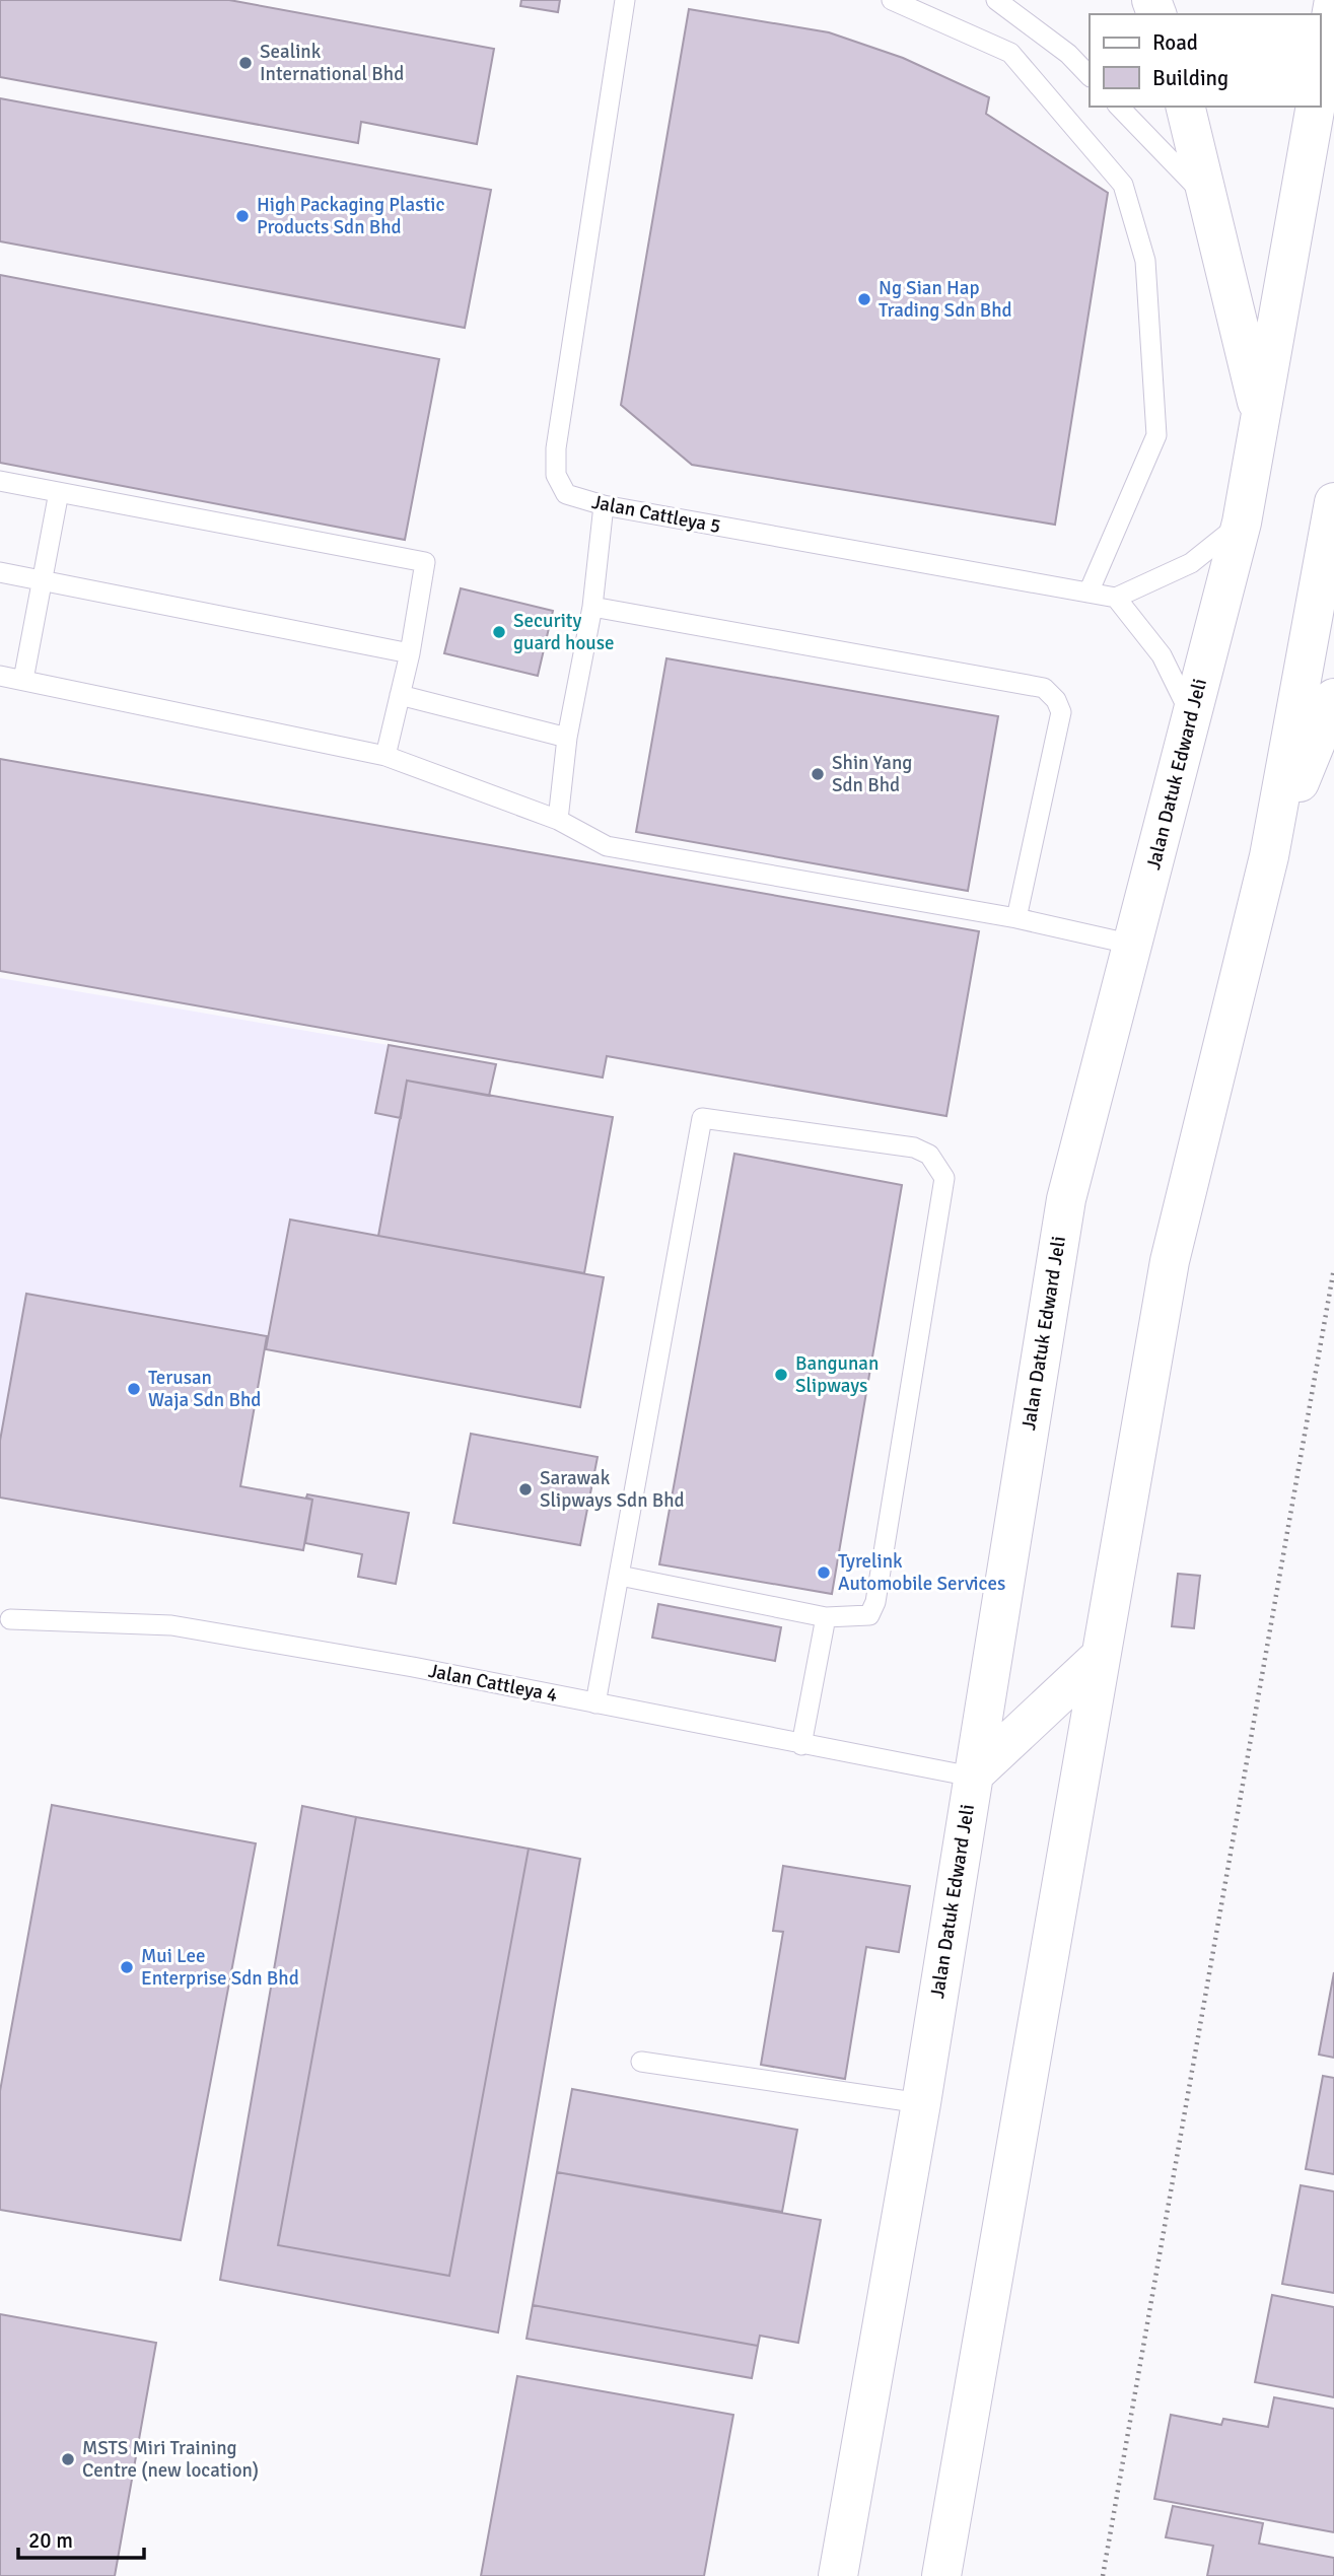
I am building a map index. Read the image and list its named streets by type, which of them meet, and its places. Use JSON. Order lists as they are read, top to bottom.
{
  "streets": {
    "street": ["Jalan Datuk Edward Jeli"],
    "lane": ["Jalan Cattleya 5", "Jalan Cattleya 4"]
  },
  "crossings": [
    ["Jalan Datuk Edward Jeli", "Jalan Cattleya 4"]
  ],
  "places": [
    "Sealink International Bhd",
    "High Packaging Plastic Products Sdn Bhd",
    "Ng Sian Hap Trading Sdn Bhd",
    "Security guard house",
    "Shin Yang Sdn Bhd",
    "Bangunan Slipways",
    "Terusan Waja Sdn Bhd",
    "Sarawak Slipways Sdn Bhd",
    "Tyrelink Automobile Services",
    "Mui Lee Enterprise Sdn Bhd",
    "MSTS Miri Training Centre (new location)"
  ],
  "legend": ["Road", "Building"],
  "scale_bar": "20 m"
}
